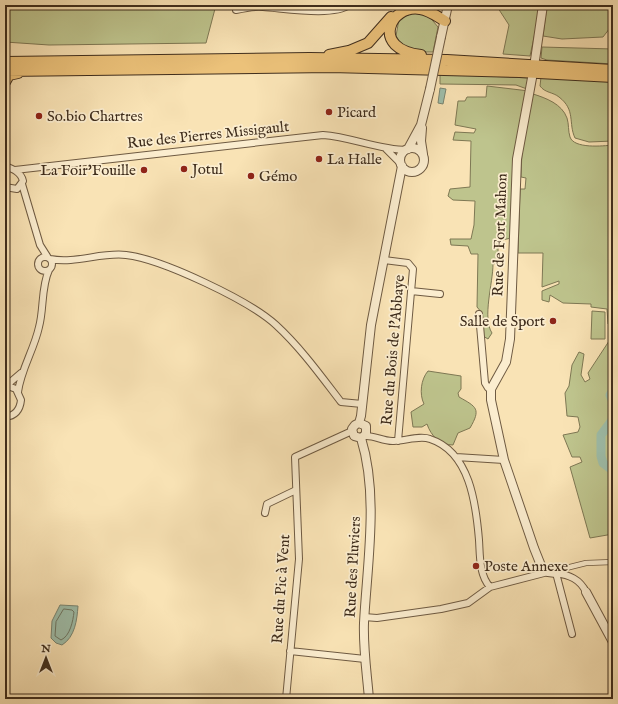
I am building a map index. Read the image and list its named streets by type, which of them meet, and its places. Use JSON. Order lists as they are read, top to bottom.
{
  "streets": {
    "street": [
      "Rue des Pierres Missigault",
      "Rue de Fort Mahon",
      "Rue du Bois de l'Abbaye",
      "Rue des Pluviers",
      "Rue du Pic à Vent"
    ]
  },
  "crossings": [
    ["Rue des Pluviers", "Rue du Pic à Vent"]
  ],
  "places": [
    "Picard",
    "So.bio Chartres",
    "La Halle",
    "Jotul",
    "La Foir'Fouille",
    "Gémo",
    "Salle de Sport",
    "Poste Annexe"
  ],
  "north": "top"
}
